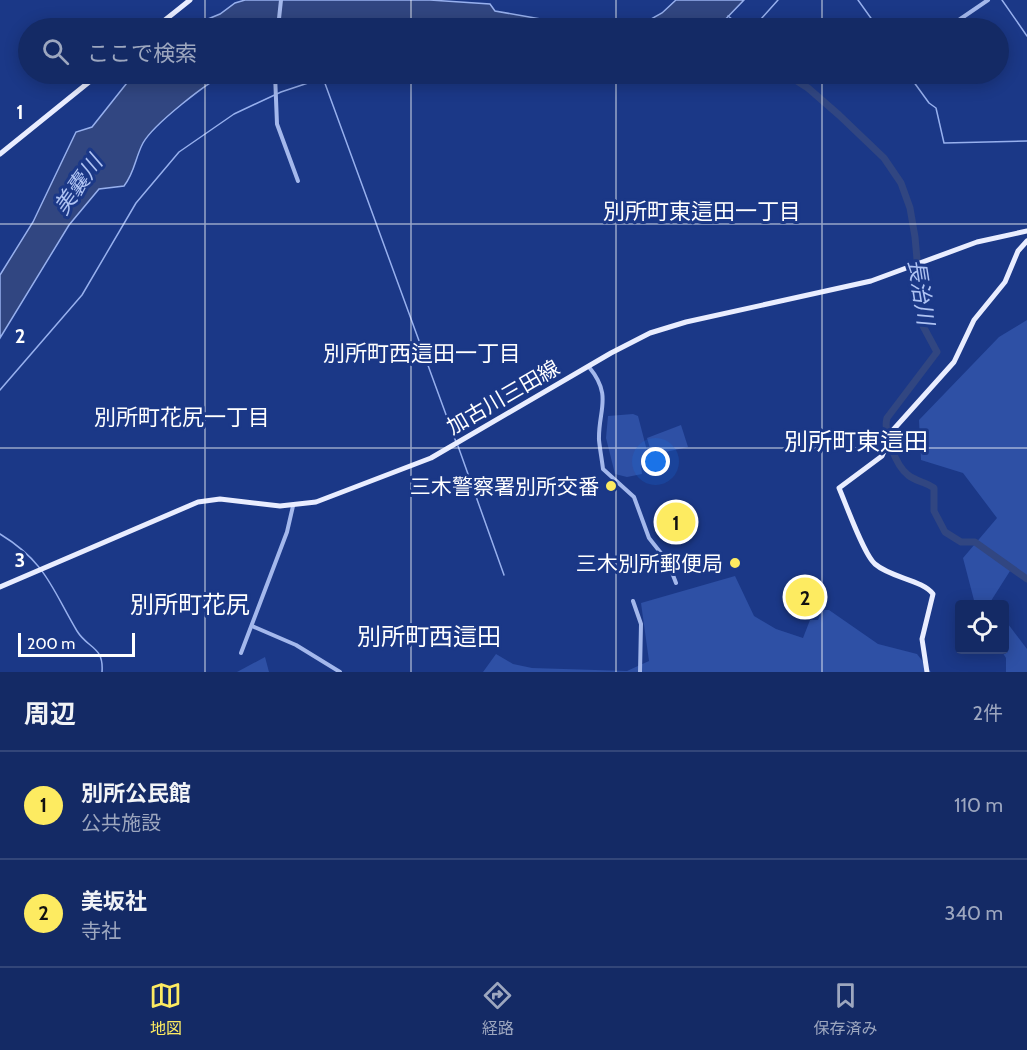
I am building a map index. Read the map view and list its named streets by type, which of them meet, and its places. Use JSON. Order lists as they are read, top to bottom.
{
  "streets": {
    "main road": ["加古川三田線"]
  },
  "districts": [
    "別所町東這田一丁目",
    "別所町西這田一丁目",
    "別所町花尻一丁目",
    "別所町東這田",
    "別所町花尻",
    "別所町西這田"
  ],
  "water": ["美嚢川", "長治川"],
  "places": ["三木警察署別所交番", "三木別所郵便局"],
  "scale_bar": "200 m",
  "page": {
    "search": "ここで検索",
    "pins": ["1", "2"],
    "scale": "200 m",
    "heading": ["周辺", "2件"],
    "list": [
      {
        "mark": "1",
        "name": "別所公民館",
        "note": "公共施設",
        "value": "110 m"
      },
      {
        "mark": "2",
        "name": "美坂社",
        "note": "寺社",
        "value": "340 m"
      }
    ],
    "nav": ["地図", "経路", "保存済み"]
  },
  "grid": {
    "rows": ["1", "2", "3"]
  }
}
